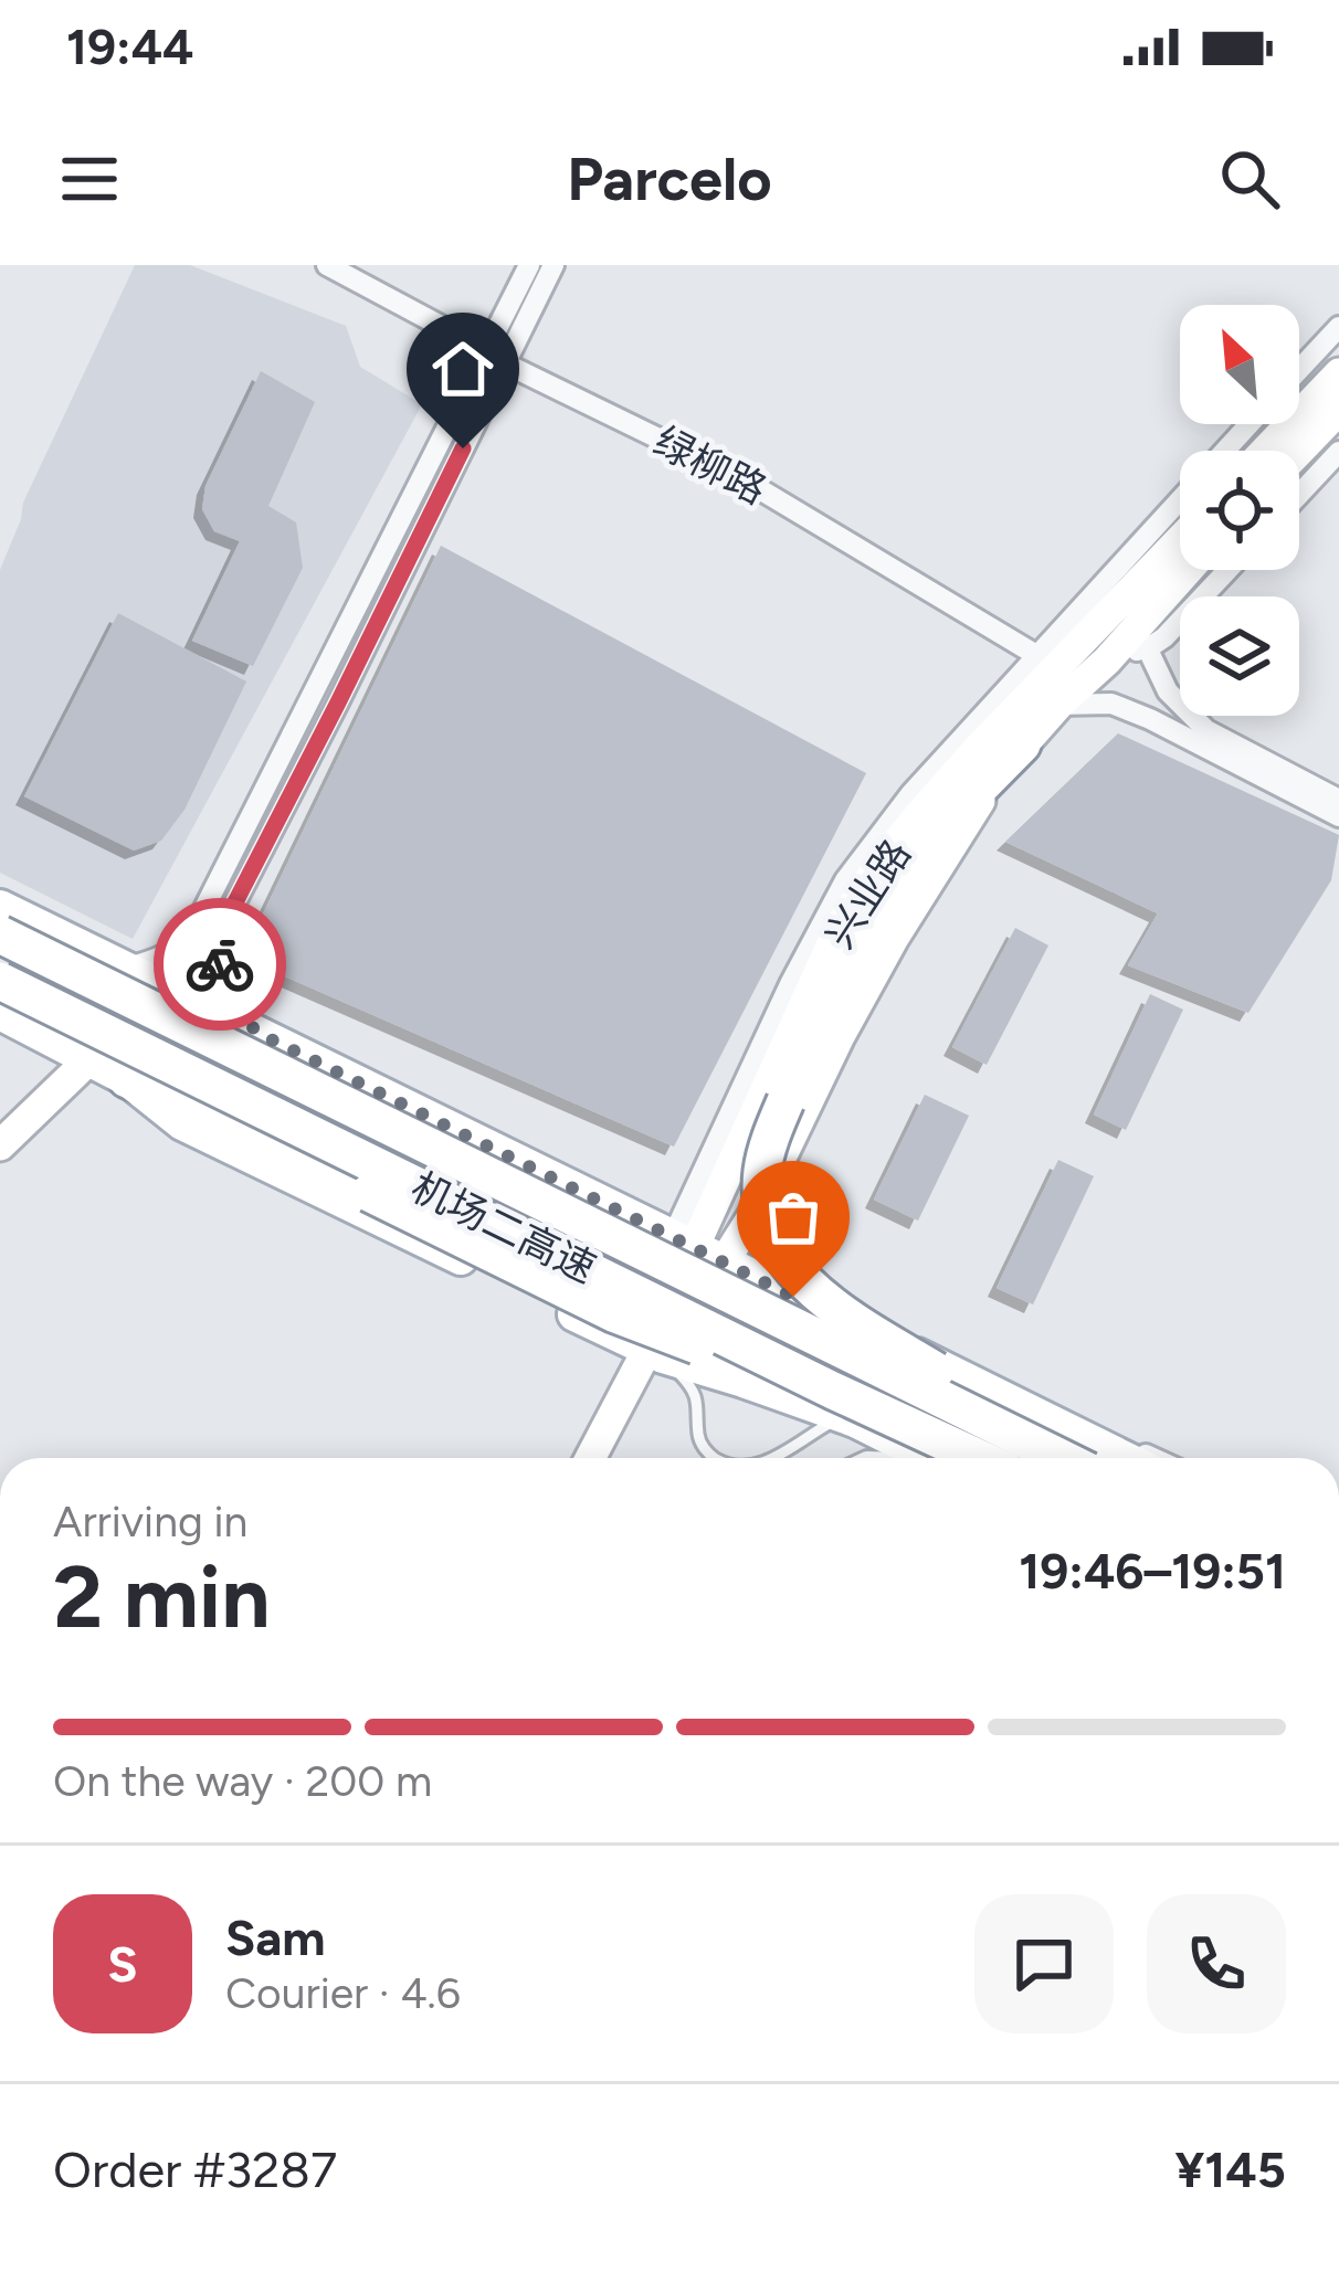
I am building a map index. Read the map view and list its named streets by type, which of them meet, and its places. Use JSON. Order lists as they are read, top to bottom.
{
  "streets": {
    "highway": ["机场二高速"],
    "main road": ["兴业路"],
    "street": ["绿柳路"]
  },
  "crossings": [
    ["绿柳路", "兴业路"]
  ],
  "north": "top left",
  "page": {
    "status": "19:44",
    "header": "Parcelo",
    "heading": ["2 min", "Arriving in", "19:46–19:51"],
    "panel": [
      "Sam",
      "Courier · 4.6",
      "Order #3287",
      "¥145"
    ],
    "bar": "On the way · 200 m",
    "round": "S"
  }
}
